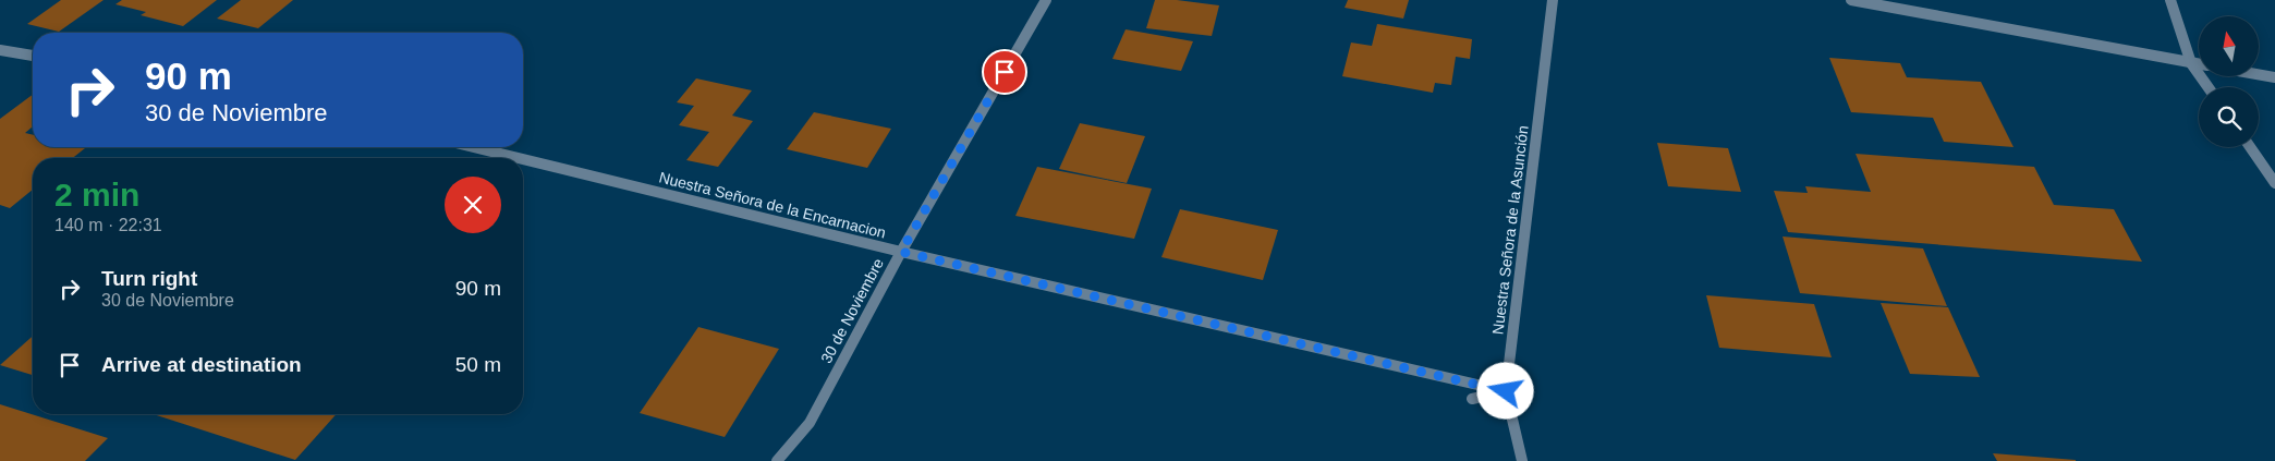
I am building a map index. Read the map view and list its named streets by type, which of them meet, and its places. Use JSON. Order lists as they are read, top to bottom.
{
  "streets": {
    "street": ["Nuestra Señora de la Encarnacion", "Nuestra Señora de la Asunción", "30 de Noviembre"]
  },
  "crossings": [
    ["Nuestra Señora de la Encarnacion", "Nuestra Señora de la Asunción"],
    ["Nuestra Señora de la Encarnacion", "30 de Noviembre"]
  ],
  "north": "top",
  "page": {
    "turn": ["90 m", "30 de Noviembre"],
    "heading": ["2 min", "140 m · 22:31"],
    "list": [
      {
        "name": "Turn right",
        "note": "30 de Noviembre",
        "value": "90 m"
      },
      {
        "name": "Arrive at destination",
        "value": "50 m"
      }
    ]
  }
}
